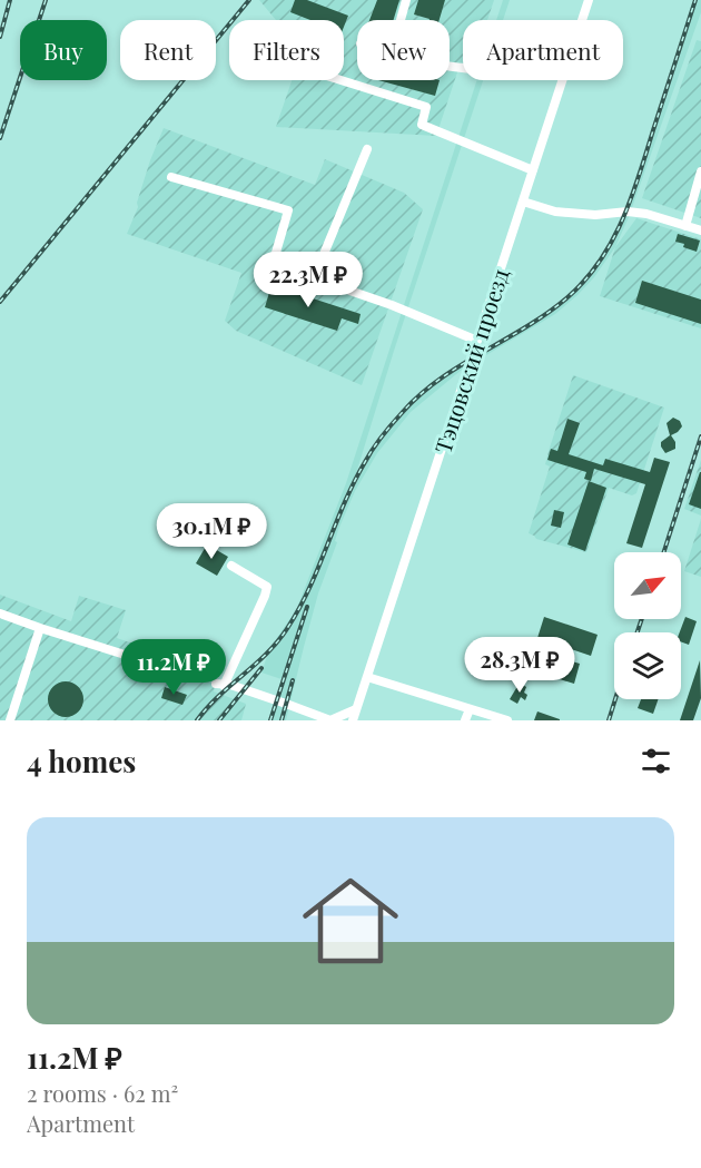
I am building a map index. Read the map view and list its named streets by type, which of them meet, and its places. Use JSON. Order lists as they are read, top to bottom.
{
  "streets": {
    "street": ["Тэцовский проезд"]
  },
  "north": "top right",
  "page": {
    "chip": [
      "Buy",
      "Rent",
      "Filters",
      "New",
      "Apartment"
    ],
    "price": [
      "22.3M ₽",
      "30.1M ₽",
      "28.3M ₽",
      "11.2M ₽"
    ],
    "heading": "4 homes",
    "list": [
      {
        "name": "11.2M ₽",
        "note": "2 rooms · 62 m² · Apartment"
      }
    ]
  }
}
